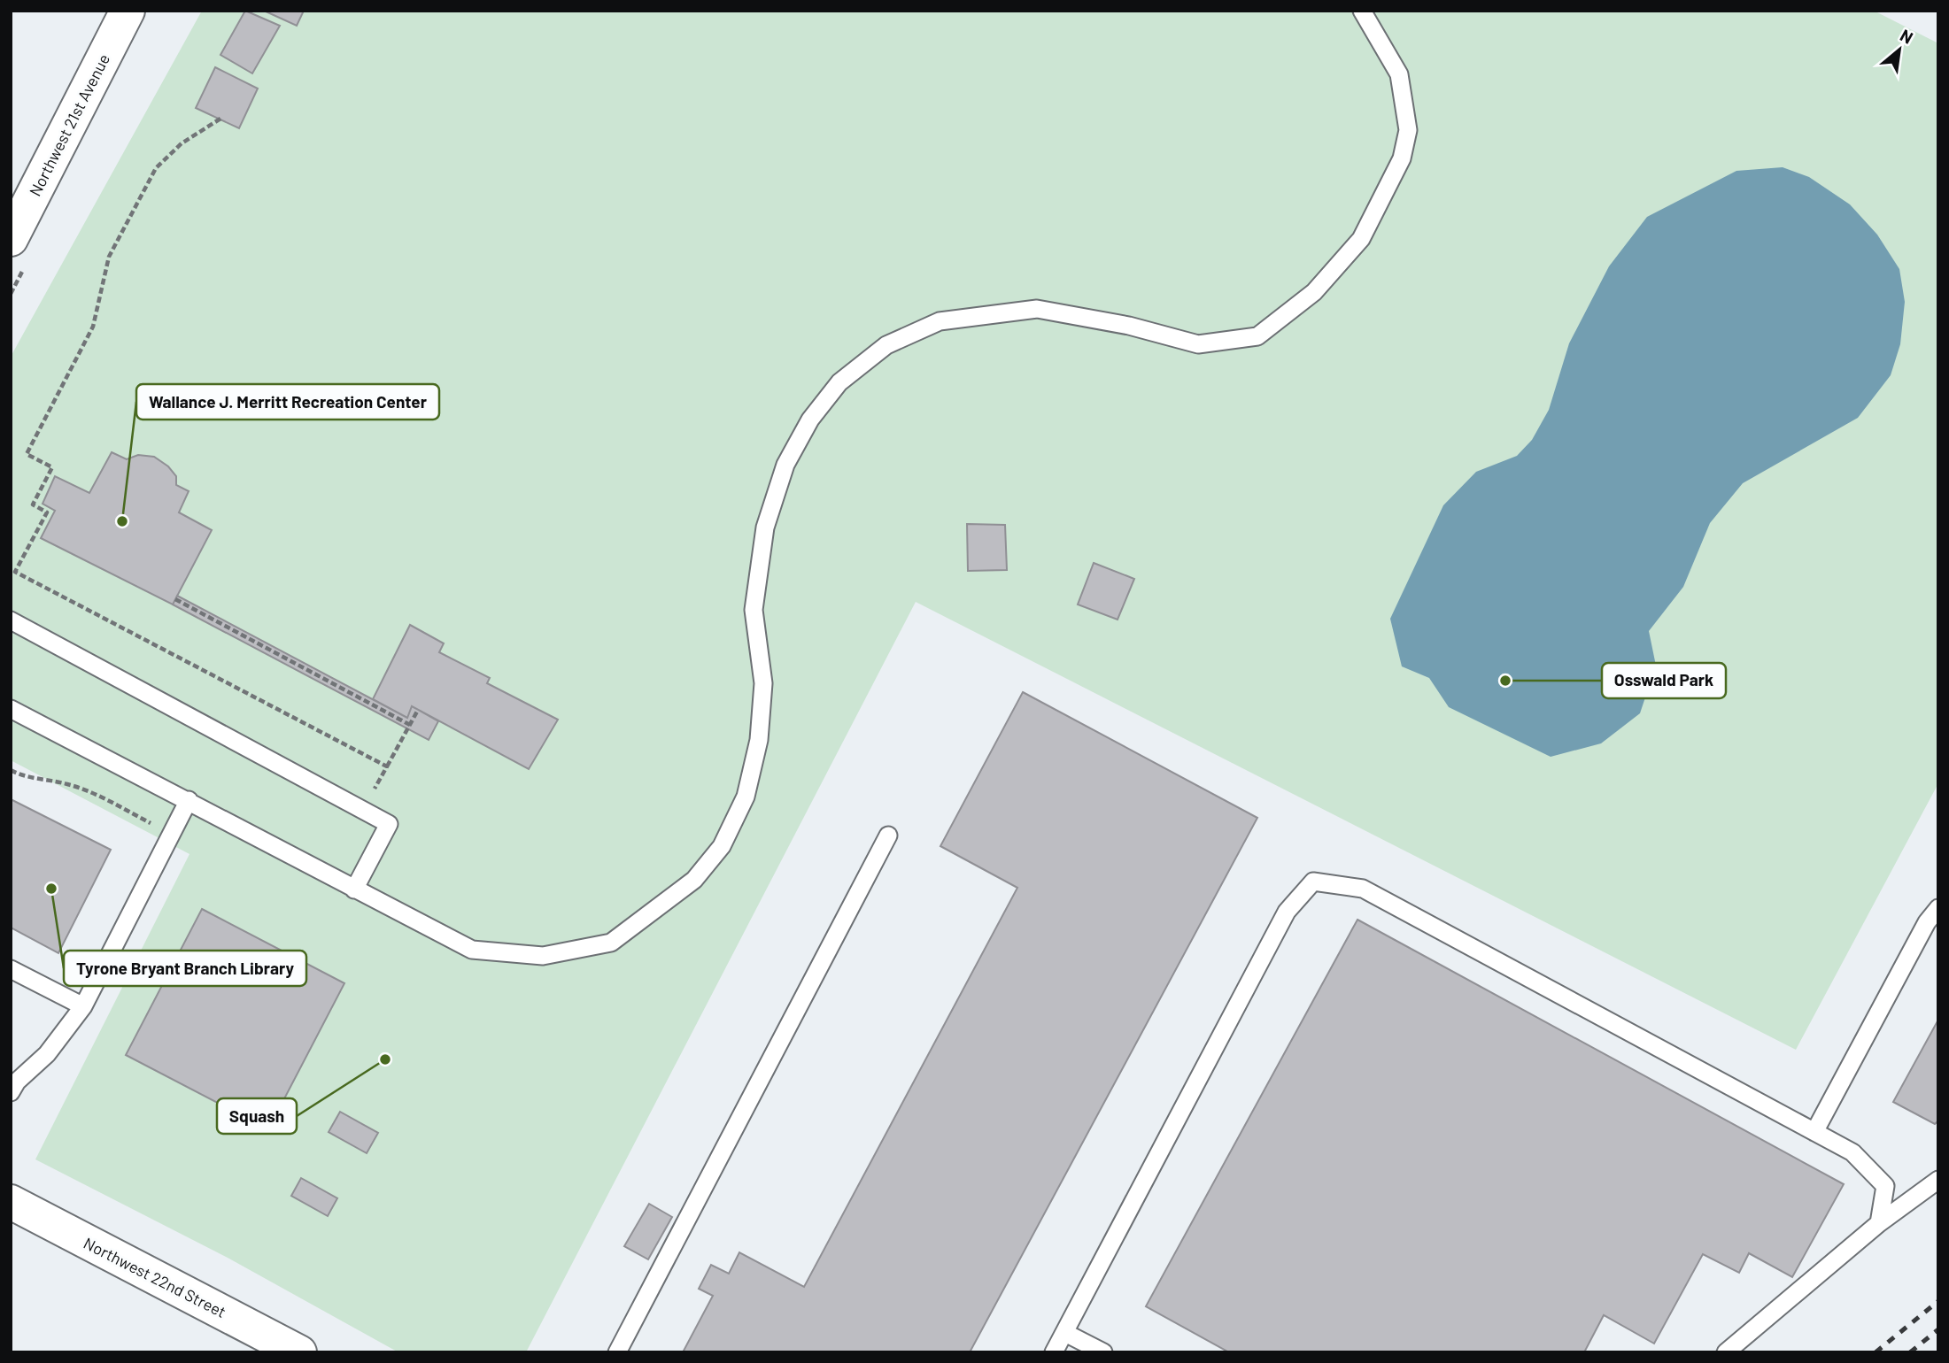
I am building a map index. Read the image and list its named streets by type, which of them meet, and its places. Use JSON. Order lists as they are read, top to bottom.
{
  "streets": {
    "street": ["Northwest 21st Avenue", "Northwest 22nd Street"]
  },
  "places": [
    "Wallance J. Merritt Recreation Center",
    "Osswald Park",
    "Tyrone Bryant Branch Library",
    "Squash"
  ],
  "north": "top right"
}
